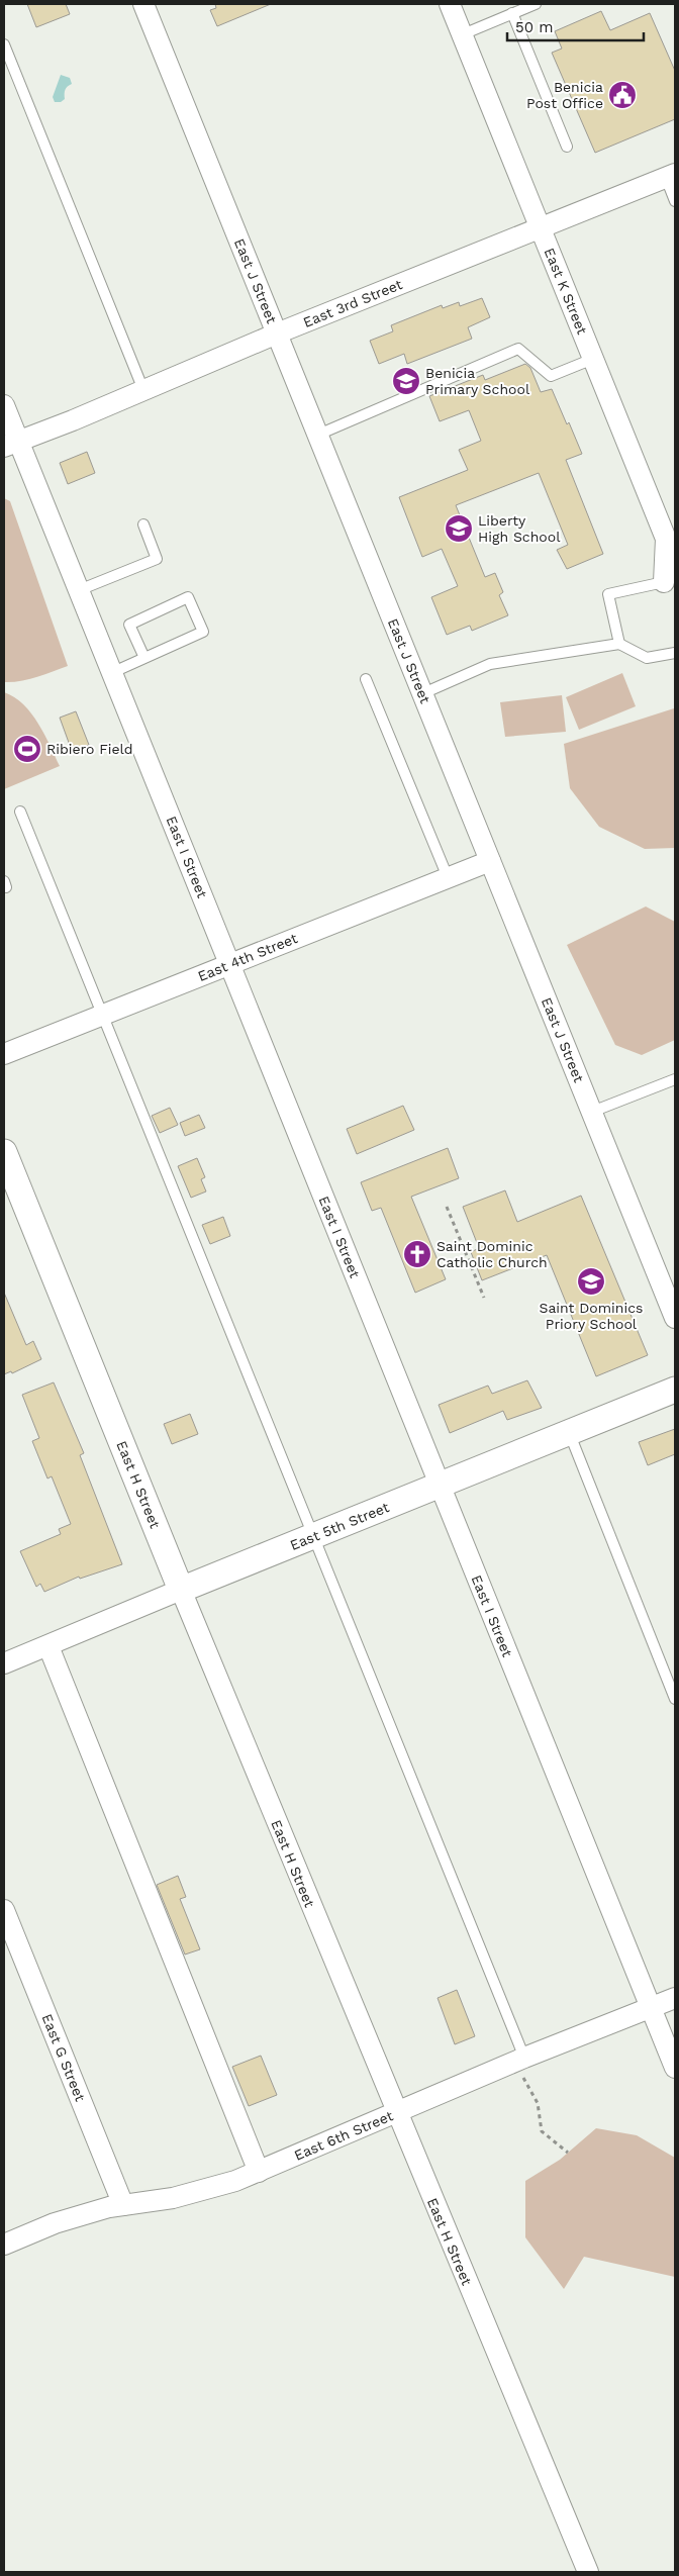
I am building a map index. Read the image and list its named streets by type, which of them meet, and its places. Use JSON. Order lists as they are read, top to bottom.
{
  "streets": {
    "street": [
      "East J Street",
      "East K Street",
      "East 3rd Street",
      "East I Street",
      "East 4th Street",
      "East H Street",
      "East 5th Street",
      "East G Street",
      "East 6th Street"
    ]
  },
  "crossings": [
    ["East J Street", "East 3rd Street"],
    ["East J Street", "East 4th Street"],
    ["East K Street", "East 3rd Street"],
    ["East 3rd Street", "East I Street"],
    ["East I Street", "East 4th Street"],
    ["East I Street", "East 5th Street"],
    ["East I Street", "East 6th Street"],
    ["East H Street", "East 5th Street"],
    ["East H Street", "East 6th Street"],
    ["East G Street", "East 6th Street"]
  ],
  "places": {
    "public building": ["Benicia Post Office"],
    "school or university": ["Benicia Primary School", "Liberty High School", "Saint Dominics Priory School"],
    "sports": ["Ribiero Field"],
    "church": ["Saint Dominic Catholic Church"]
  },
  "scale_bar": "50 m"
}
